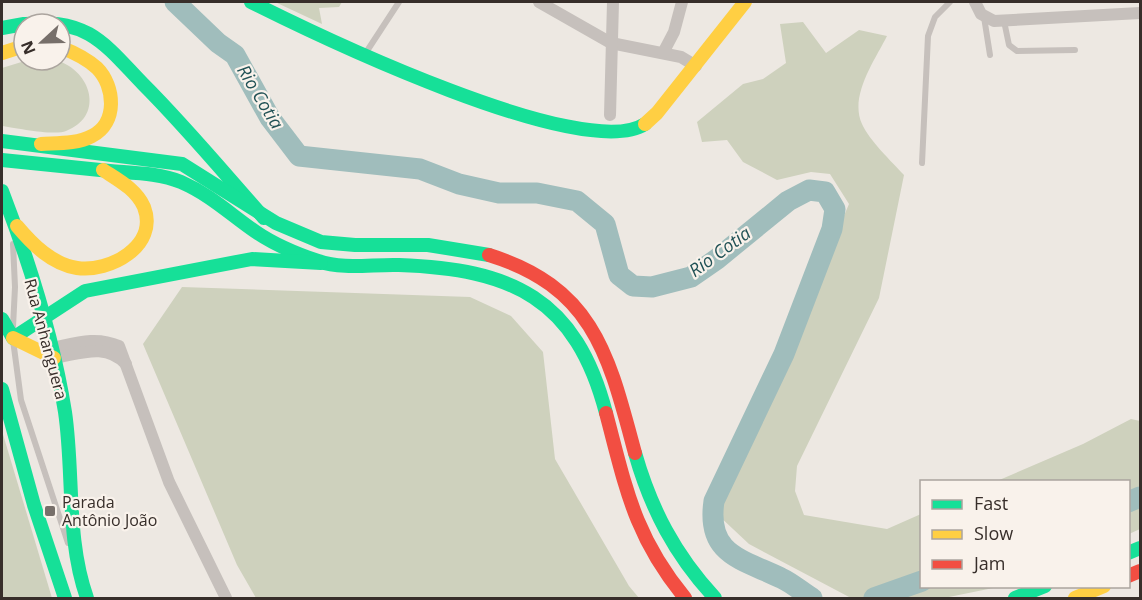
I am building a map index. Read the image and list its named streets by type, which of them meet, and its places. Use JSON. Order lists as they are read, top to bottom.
{
  "streets": {
    "main road": ["Rua Anhanguera"]
  },
  "water": ["Rio Cotia"],
  "places": {
    "transit": ["Parada Antônio João"]
  },
  "legend": ["Fast", "Slow", "Jam"],
  "north": "left"
}
